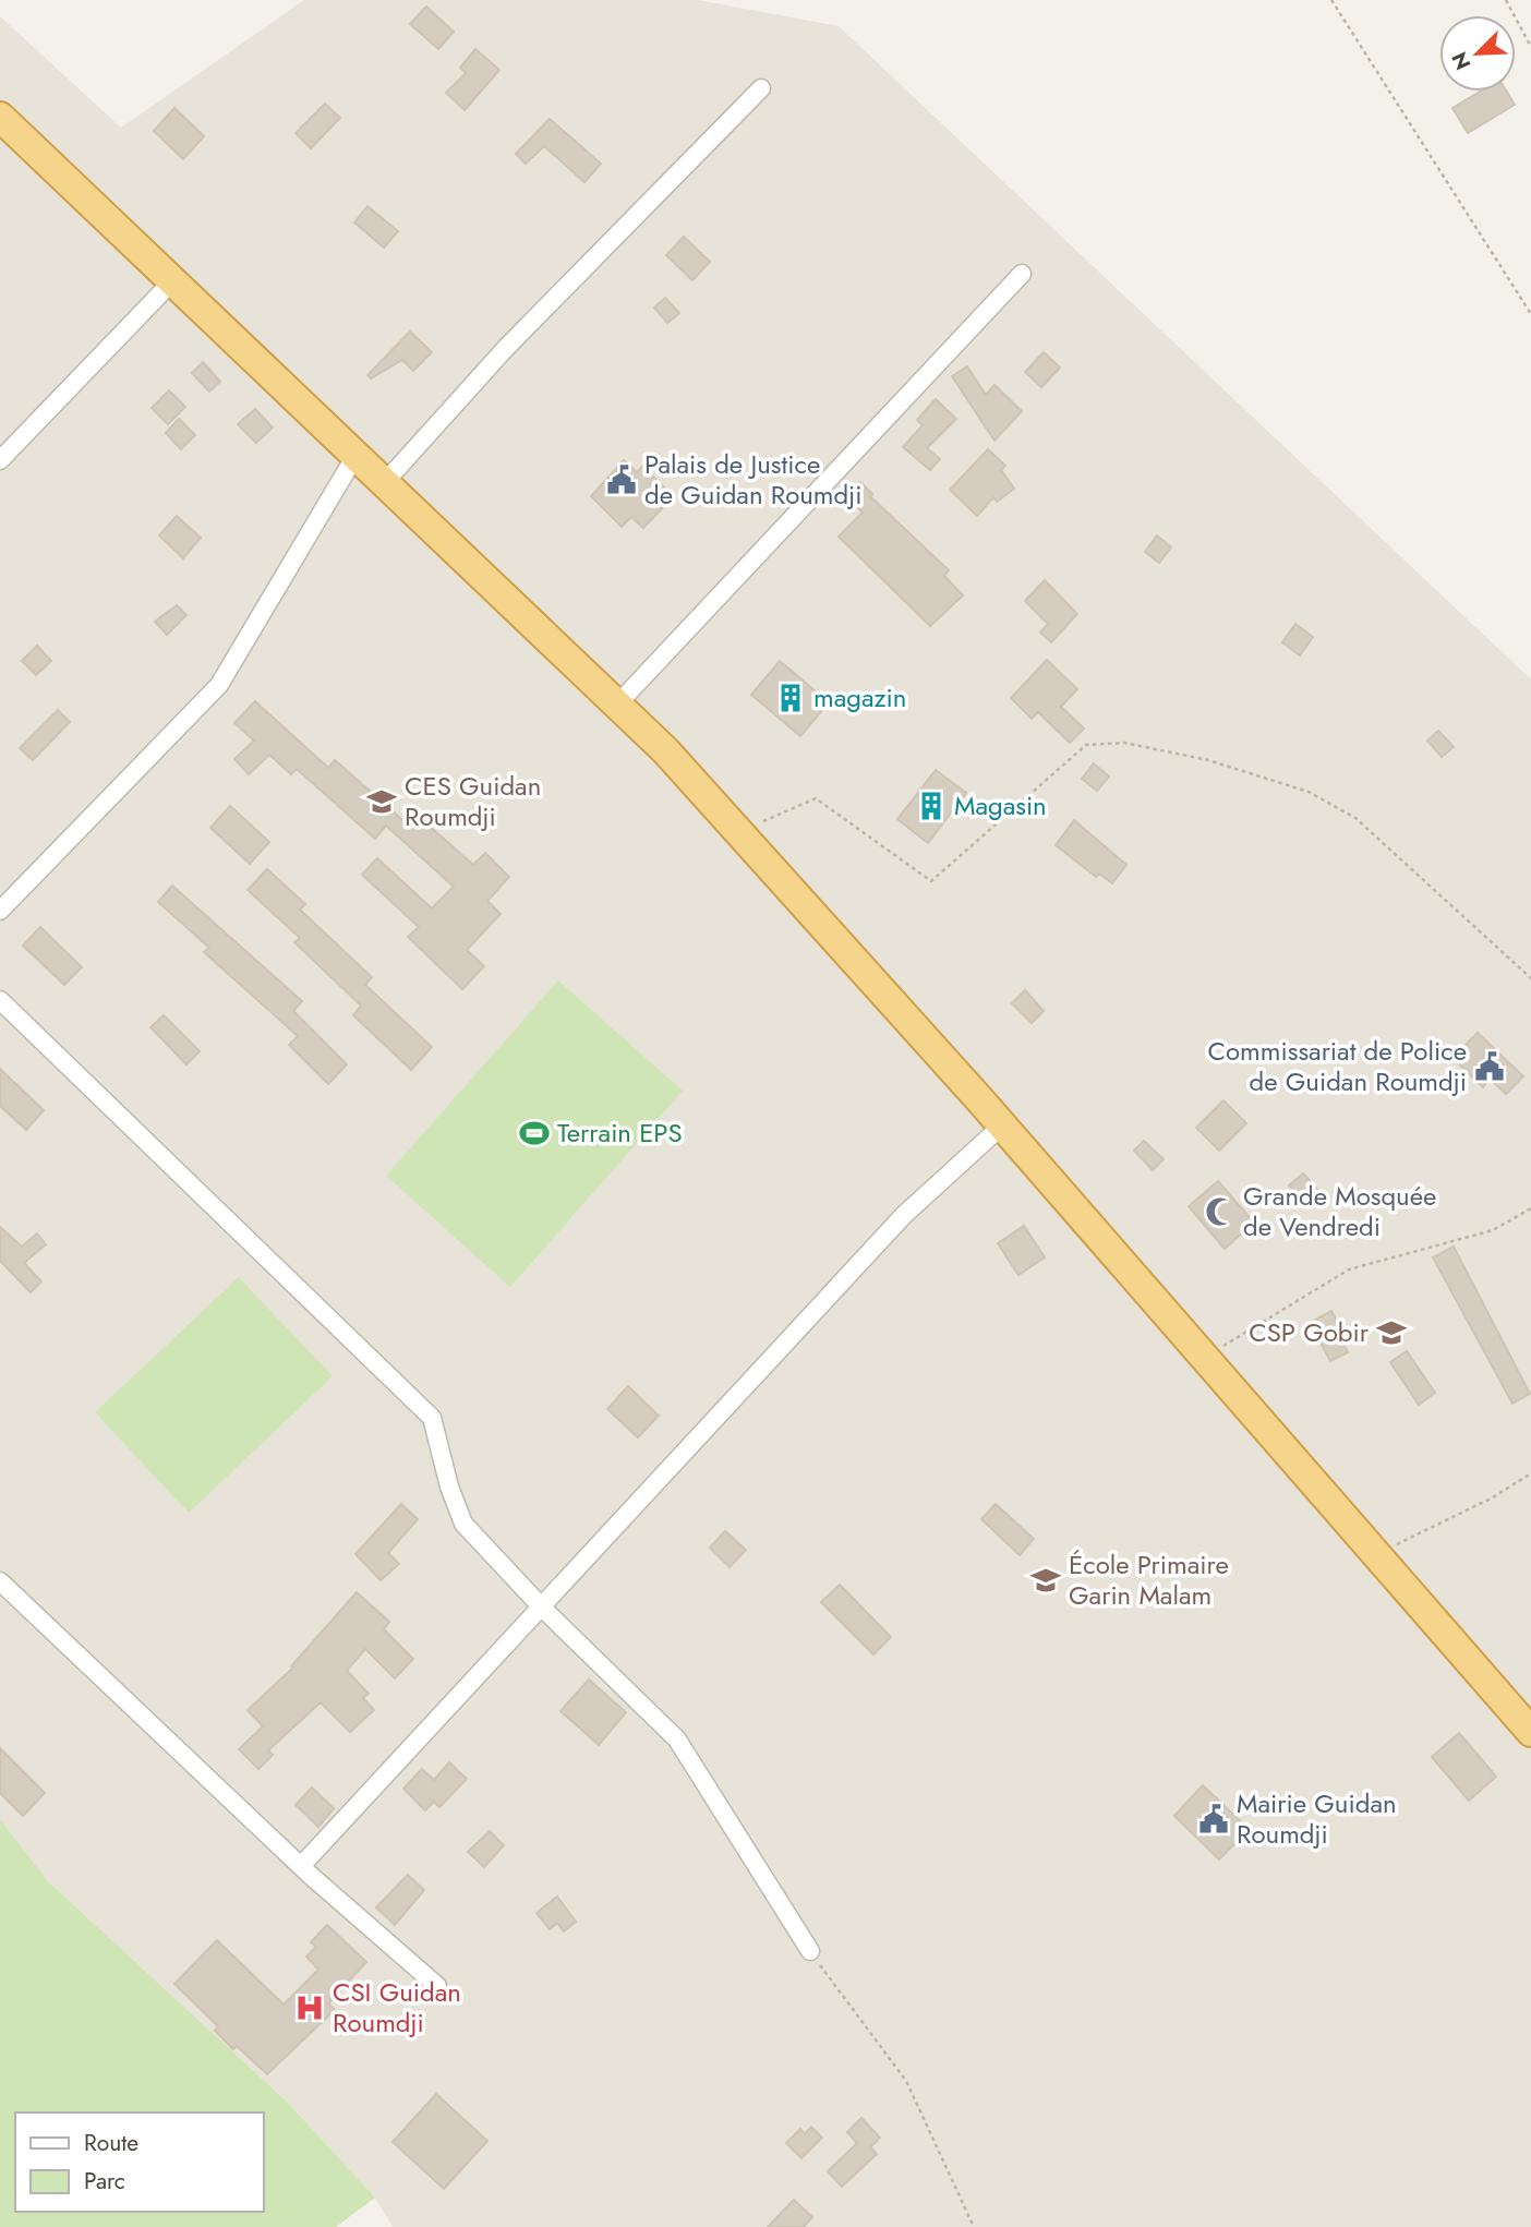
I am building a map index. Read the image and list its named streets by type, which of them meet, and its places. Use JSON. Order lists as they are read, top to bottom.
{
  "places": {
    "public building": ["Palais de Justice de Guidan Roumdji", "Commissariat de Police de Guidan Roumdji", "Mairie Guidan Roumdji"],
    "building": ["magazin", "Magasin"],
    "school or university": ["CES Guidan Roumdji", "CSP Gobir", "École Primaire Garin Malam"],
    "sports": ["Terrain EPS"],
    "mosque": ["Grande Mosquée de Vendredi"],
    "hospital": ["CSI Guidan Roumdji"]
  },
  "legend": ["Route", "Parc"],
  "north": "bottom left"
}
